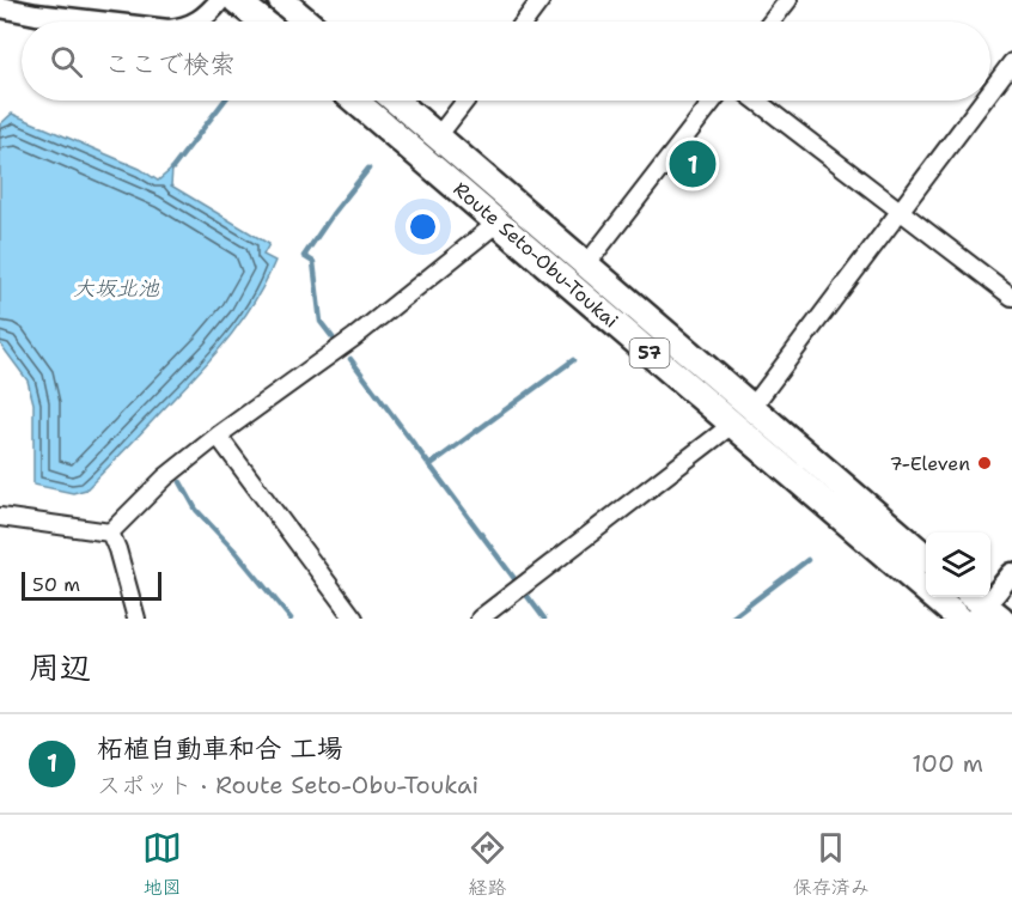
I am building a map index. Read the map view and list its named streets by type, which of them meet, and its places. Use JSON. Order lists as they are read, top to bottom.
{
  "streets": {
    "main road": ["Route Seto-Obu-Toukai", "57"]
  },
  "water": ["大坂北池"],
  "places": ["7-Eleven"],
  "scale_bar": "50 m",
  "page": {
    "search": "ここで検索",
    "pins": "1",
    "scale": "50 m",
    "heading": "周辺",
    "list": [
      {
        "mark": "1",
        "name": "柘植自動車和合 工場",
        "note": "スポット · Route Seto-Obu-Toukai",
        "value": "100 m"
      }
    ],
    "nav": ["地図", "経路", "保存済み"]
  }
}
